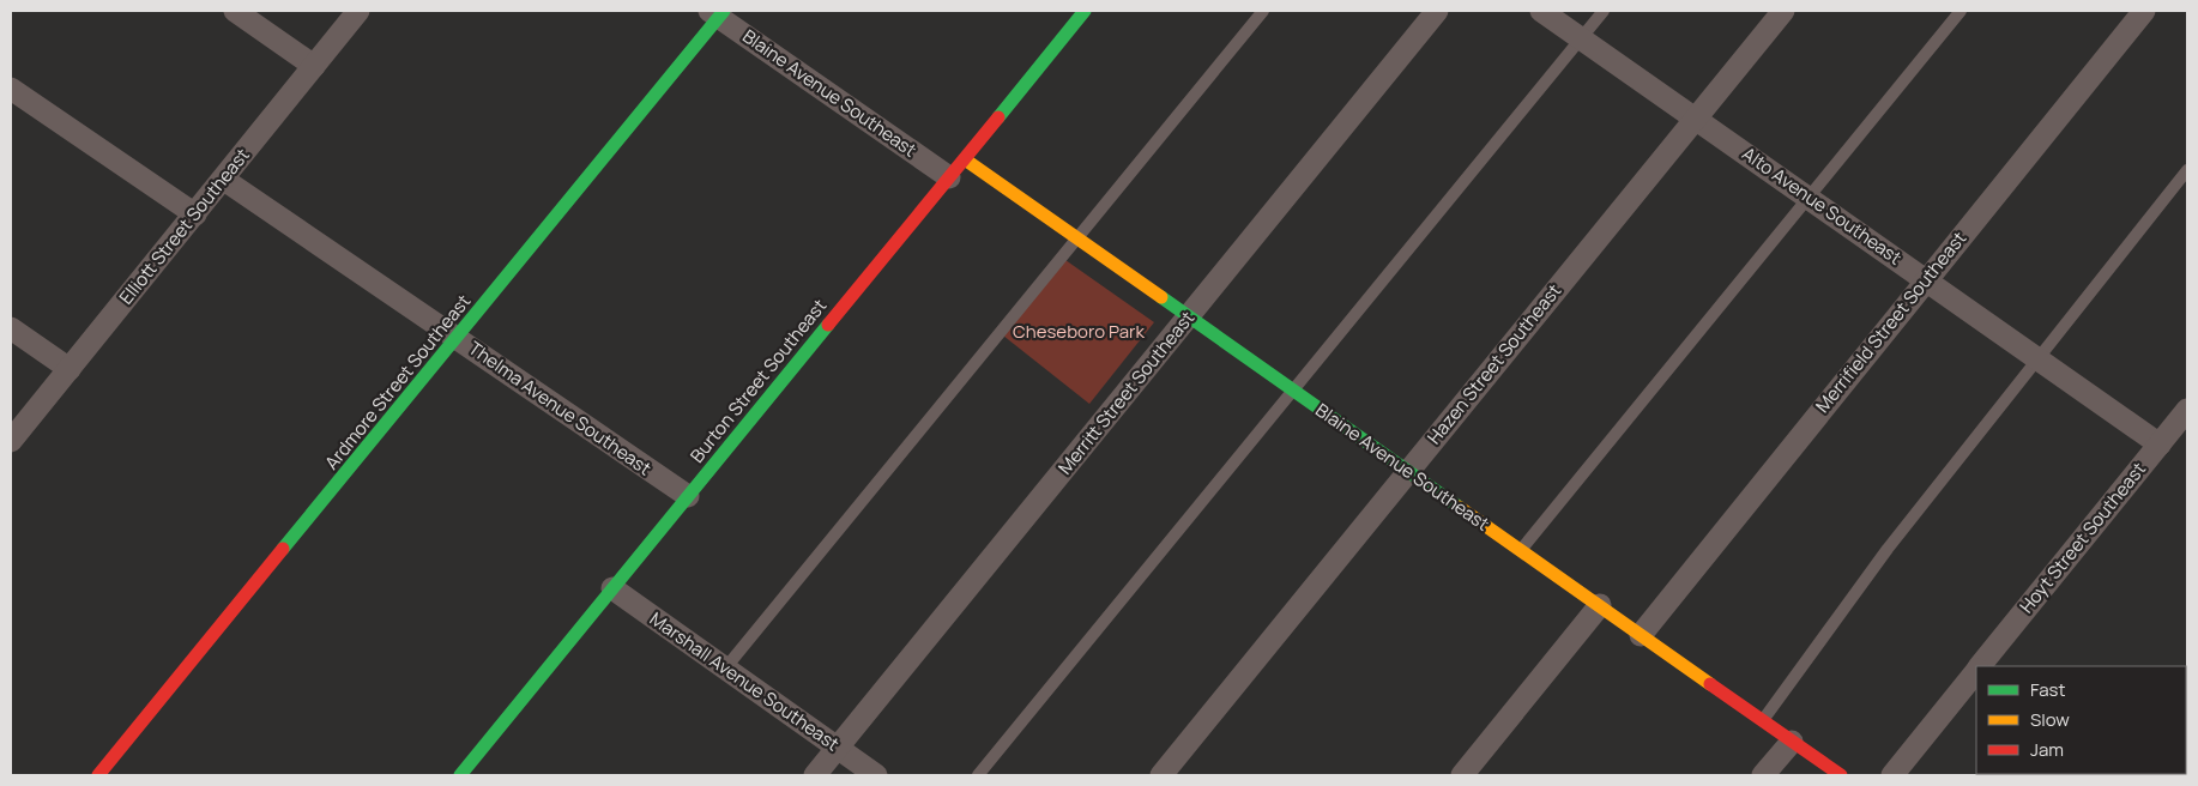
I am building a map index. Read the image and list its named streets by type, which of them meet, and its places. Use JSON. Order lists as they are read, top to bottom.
{
  "streets": {
    "street": [
      "Blaine Avenue Southeast",
      "Alto Avenue Southeast",
      "Elliott Street Southeast",
      "Merrifield Street Southeast",
      "Hazen Street Southeast",
      "Burton Street Southeast",
      "Ardmore Street Southeast",
      "Merritt Street Southeast",
      "Thelma Avenue Southeast",
      "Hoyt Street Southeast",
      "Marshall Avenue Southeast"
    ]
  },
  "crossings": [
    ["Blaine Avenue Southeast", "Merrifield Street Southeast"],
    ["Blaine Avenue Southeast", "Hazen Street Southeast"],
    ["Blaine Avenue Southeast", "Burton Street Southeast"],
    ["Blaine Avenue Southeast", "Ardmore Street Southeast"],
    ["Blaine Avenue Southeast", "Merritt Street Southeast"],
    ["Alto Avenue Southeast", "Merrifield Street Southeast"],
    ["Alto Avenue Southeast", "Hazen Street Southeast"],
    ["Alto Avenue Southeast", "Hoyt Street Southeast"],
    ["Elliott Street Southeast", "Thelma Avenue Southeast"],
    ["Burton Street Southeast", "Thelma Avenue Southeast"],
    ["Burton Street Southeast", "Marshall Avenue Southeast"],
    ["Ardmore Street Southeast", "Thelma Avenue Southeast"],
    ["Merritt Street Southeast", "Marshall Avenue Southeast"]
  ],
  "parks": ["Cheseboro Park"],
  "legend": ["Fast", "Slow", "Jam"]
}
